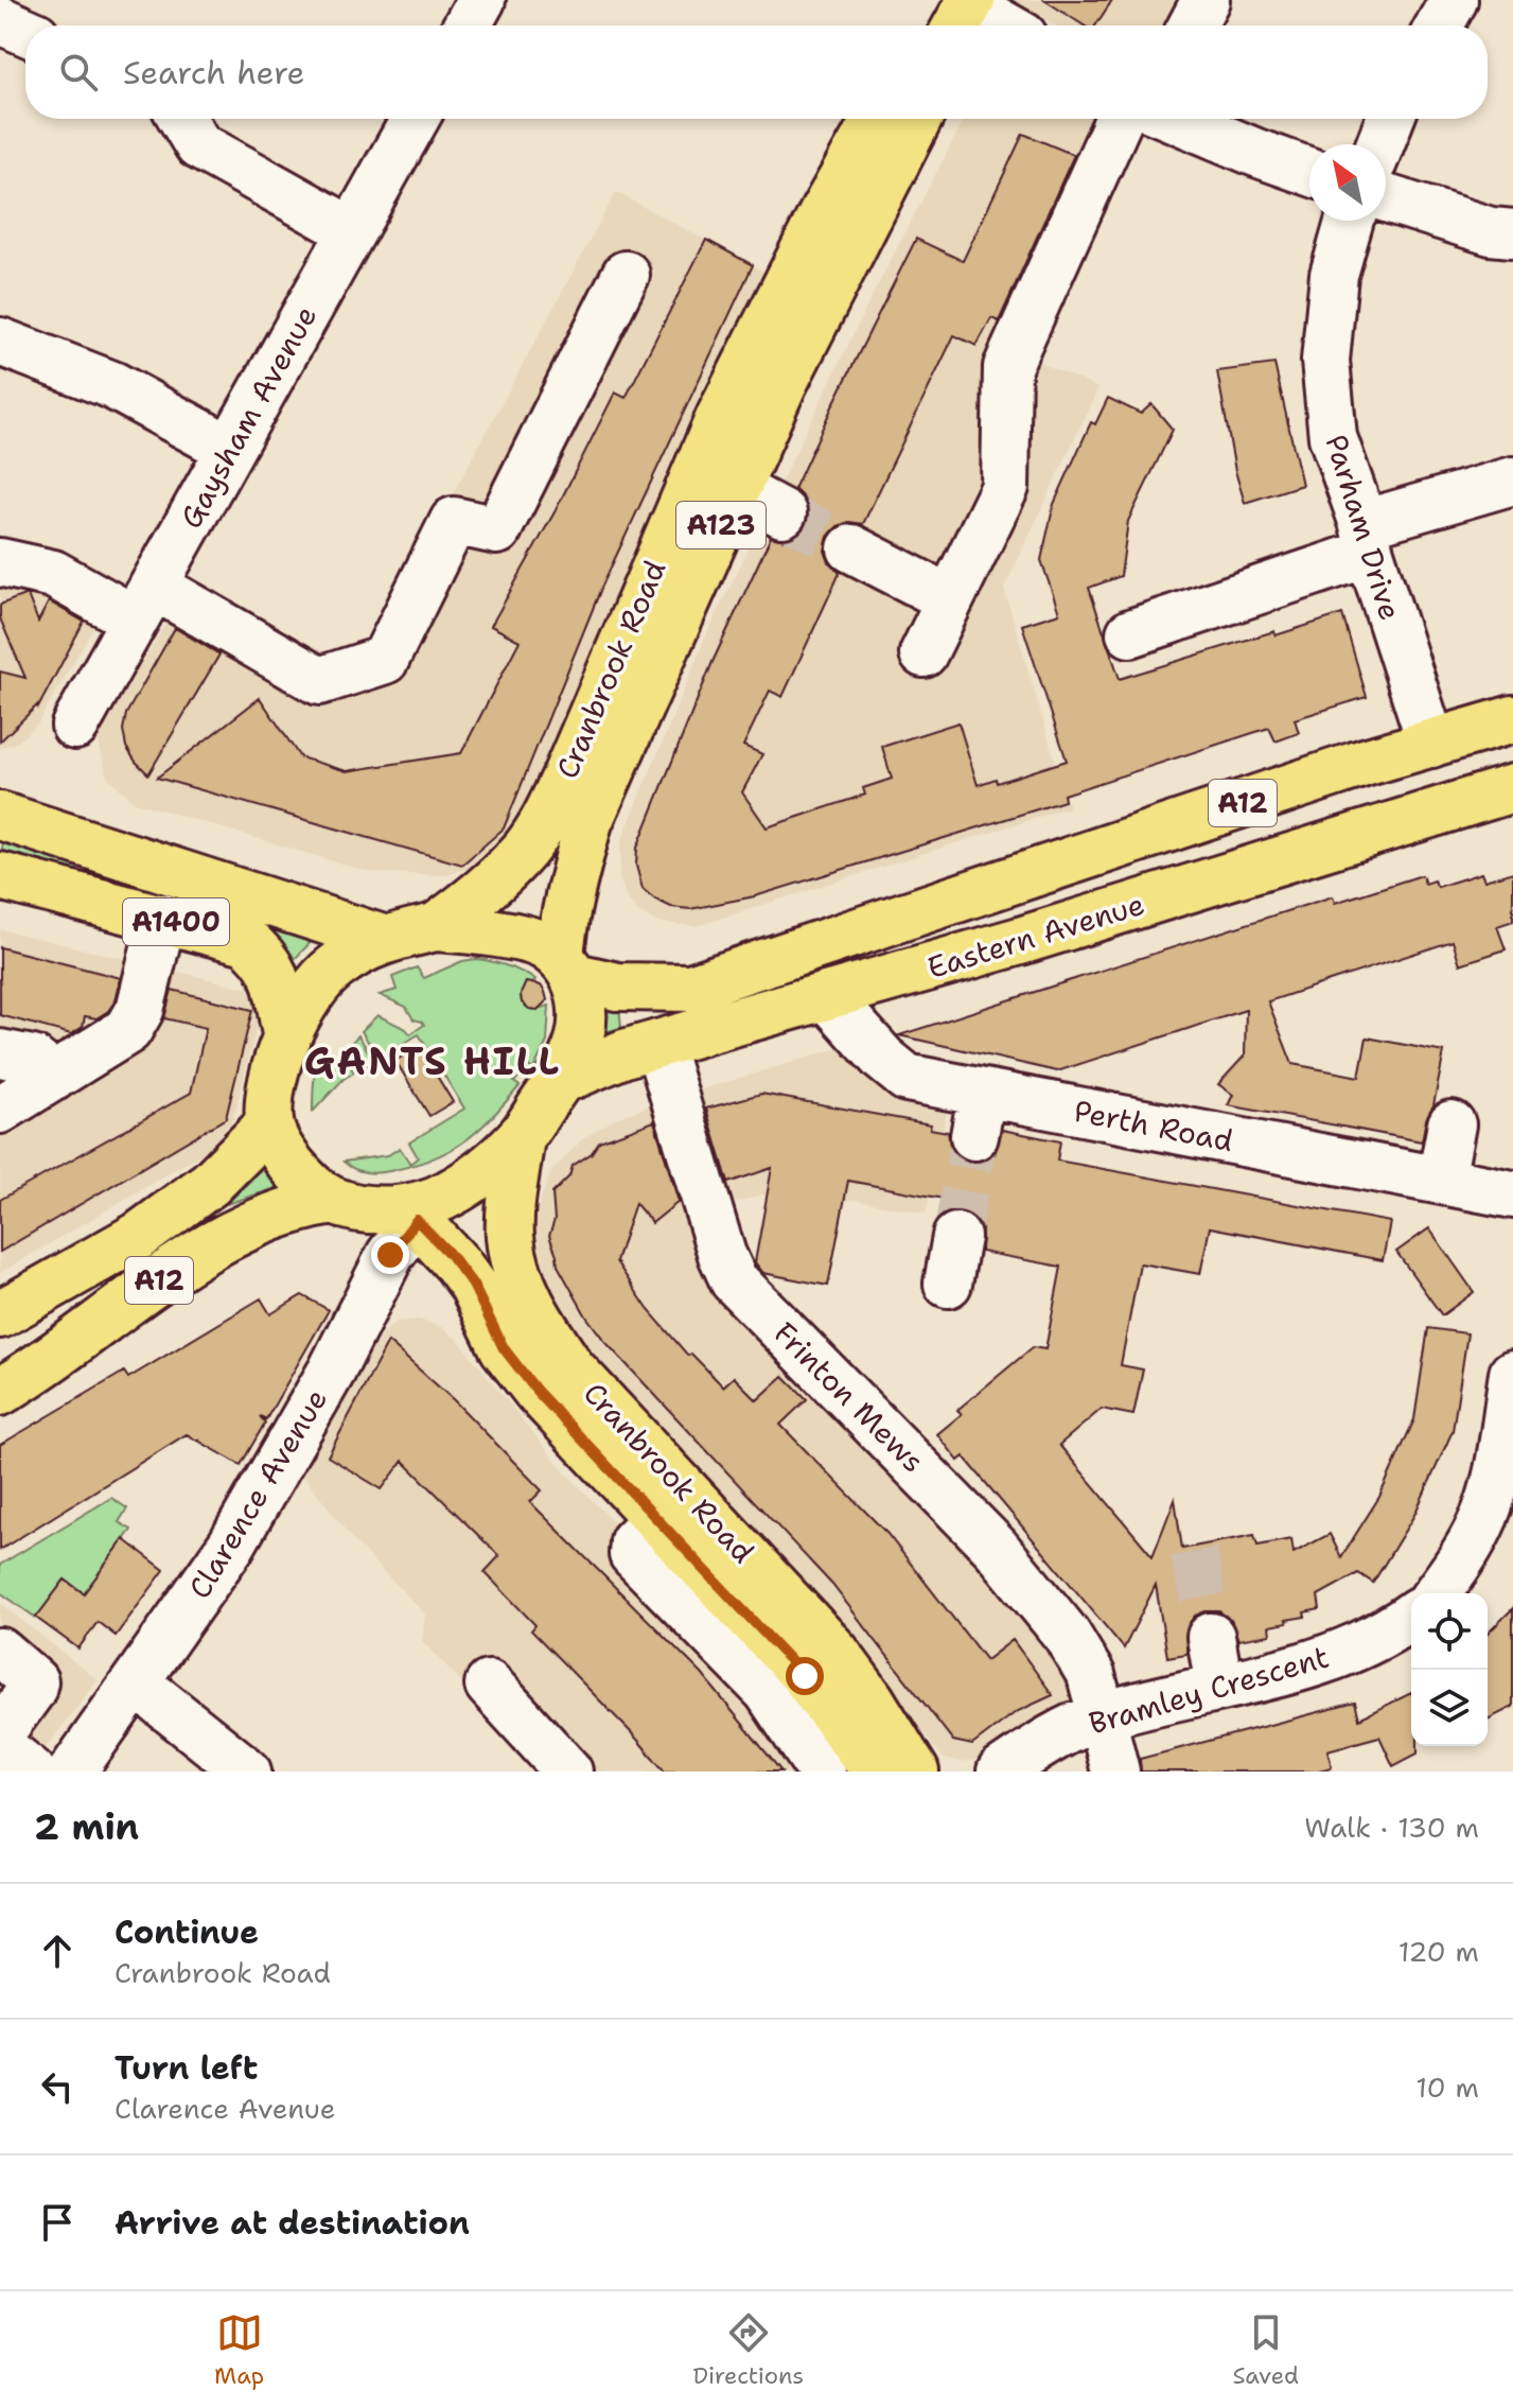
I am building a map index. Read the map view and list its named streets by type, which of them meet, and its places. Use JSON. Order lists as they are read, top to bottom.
{
  "streets": {
    "main road": [
      "A123",
      "Cranbrook Road",
      "A12",
      "A1400",
      "Eastern Avenue"
    ],
    "street": [
      "Gaysham Avenue",
      "Parham Drive",
      "Perth Road",
      "Frinton Mews",
      "Clarence Avenue",
      "Bramley Crescent"
    ]
  },
  "crossings": [
    ["A123", "Cranbrook Road"],
    ["A123", "A12"],
    ["A123", "A1400"],
    ["A123", "Eastern Avenue"],
    ["A123", "Clarence Avenue"],
    ["Parham Drive", "Eastern Avenue"],
    ["Cranbrook Road", "A12"],
    ["Cranbrook Road", "A1400"],
    ["Cranbrook Road", "Eastern Avenue"],
    ["Cranbrook Road", "Clarence Avenue"],
    ["A12", "A1400"],
    ["A12", "Eastern Avenue"],
    ["A12", "Clarence Avenue"],
    ["A1400", "Eastern Avenue"],
    ["A1400", "Clarence Avenue"],
    ["Eastern Avenue", "Perth Road"],
    ["Eastern Avenue", "Frinton Mews"],
    ["Eastern Avenue", "Clarence Avenue"],
    ["Frinton Mews", "Bramley Crescent"]
  ],
  "districts": ["GANTS HILL"],
  "north": "top left",
  "page": {
    "search": "Search here",
    "heading": ["2 min", "Walk · 130 m"],
    "list": [
      ["Continue", "Cranbrook Road", "120 m"],
      ["Turn left", "Clarence Avenue", "10 m"],
      "Arrive at destination"
    ],
    "nav": ["Map", "Directions", "Saved"]
  }
}
